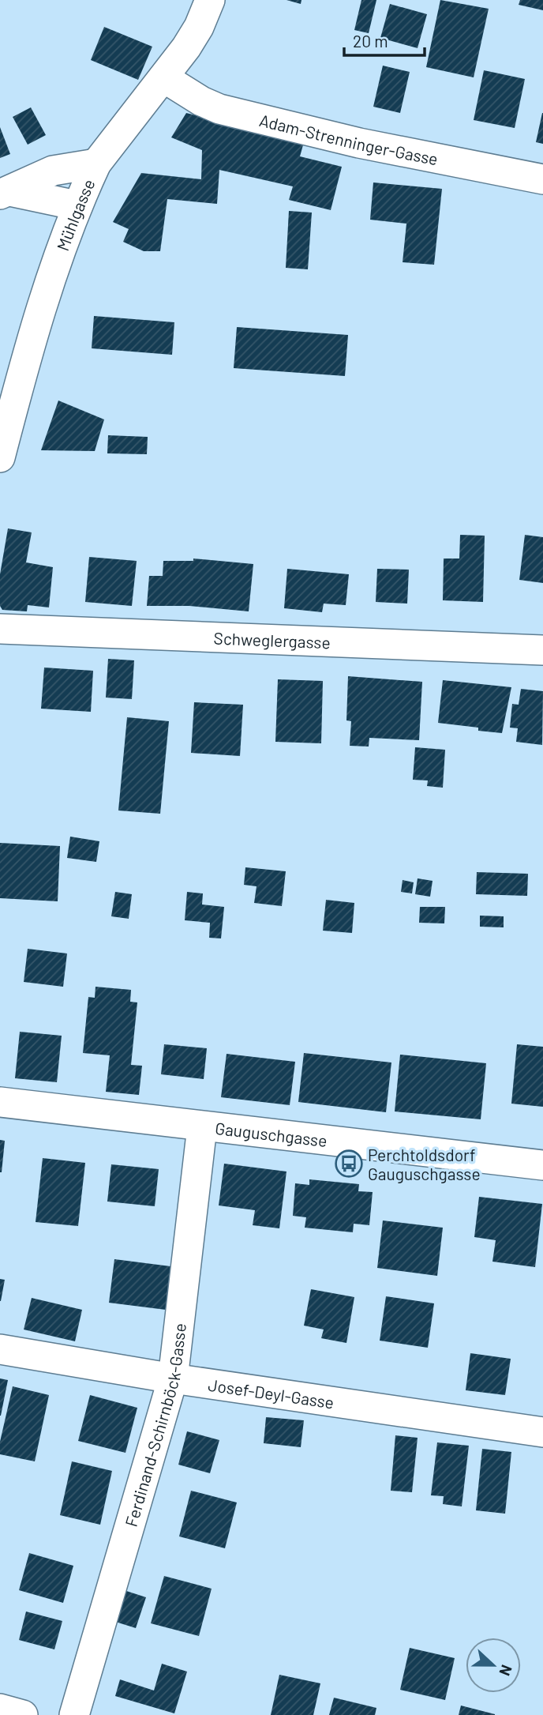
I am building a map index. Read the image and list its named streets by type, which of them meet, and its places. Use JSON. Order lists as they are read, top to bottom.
{
  "streets": {
    "street": [
      "Adam-Strenninger-Gasse",
      "Mühlgasse",
      "Schweglergasse",
      "Gauguschgasse",
      "Josef-Deyl-Gasse",
      "Ferdinand-Schirnböck-Gasse"
    ]
  },
  "crossings": [
    ["Adam-Strenninger-Gasse", "Mühlgasse"],
    ["Gauguschgasse", "Ferdinand-Schirnböck-Gasse"],
    ["Josef-Deyl-Gasse", "Ferdinand-Schirnböck-Gasse"]
  ],
  "places": {
    "bus stop": ["Perchtoldsdorf Gauguschgasse"]
  },
  "scale_bar": "20 m",
  "north": "right"
}
